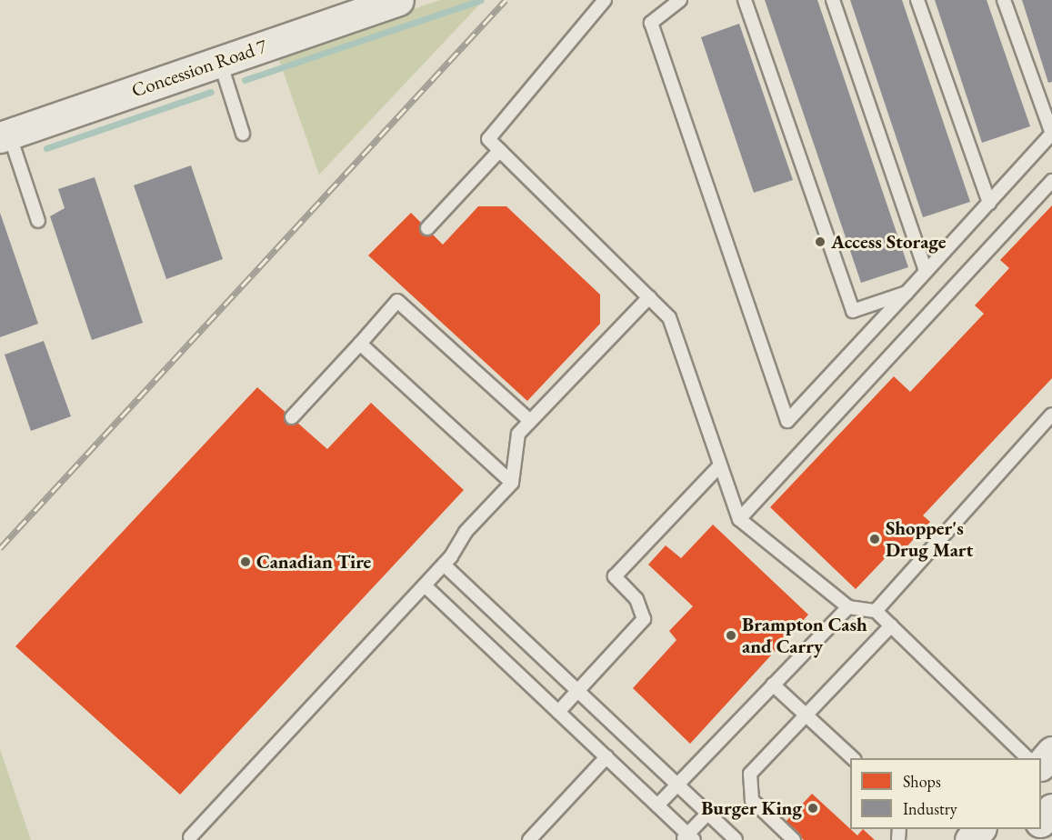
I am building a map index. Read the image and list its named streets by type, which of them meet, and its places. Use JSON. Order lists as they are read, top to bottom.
{
  "streets": {
    "street": ["Concession Road 7"]
  },
  "places": [
    "Access Storage",
    "Shopper's Drug Mart",
    "Canadian Tire",
    "Brampton Cash and Carry",
    "Burger King"
  ],
  "legend": ["Shops", "Industry"]
}
